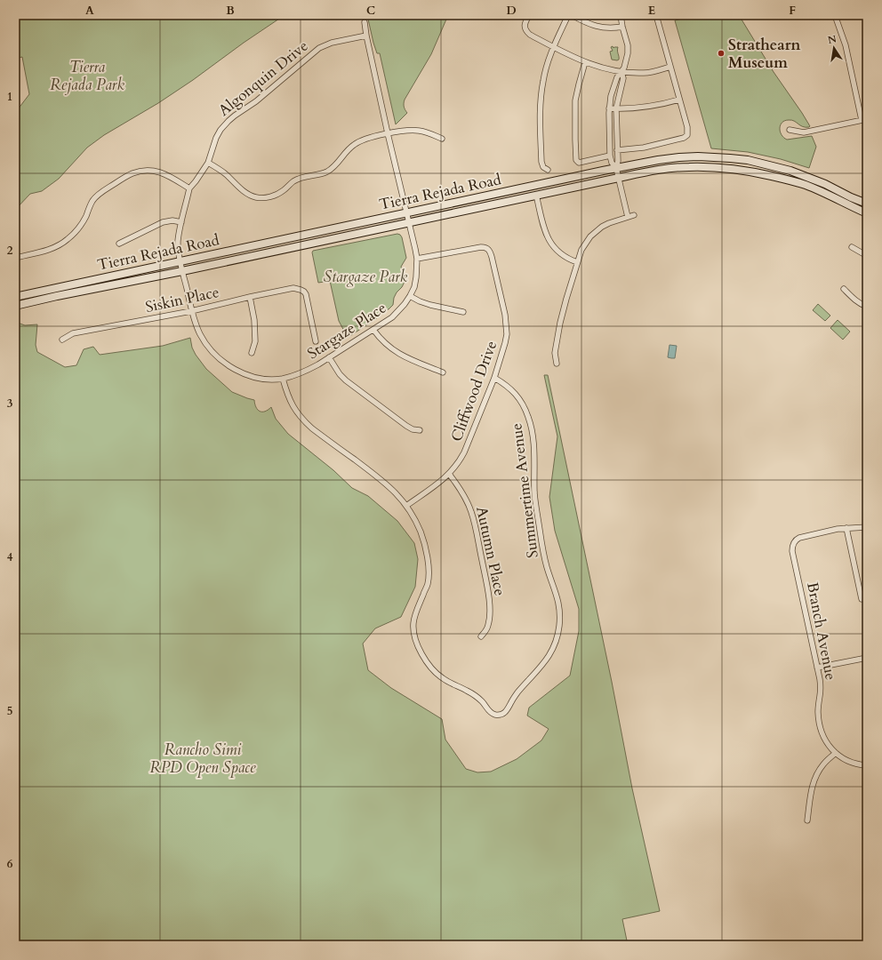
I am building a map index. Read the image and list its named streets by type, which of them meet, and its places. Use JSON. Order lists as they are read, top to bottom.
{
  "streets": {
    "main road": ["Tierra Rejada Road"],
    "street": [
      "Algonquin Drive",
      "Siskin Place",
      "Stargaze Place",
      "Cliffwood Drive",
      "Summertime Avenue",
      "Autumn Place",
      "Branch Avenue"
    ]
  },
  "crossings": [
    ["Algonquin Drive", "Stargaze Place"],
    ["Tierra Rejada Road", "Stargaze Place"],
    ["Siskin Place", "Stargaze Place"],
    ["Stargaze Place", "Cliffwood Drive"],
    ["Cliffwood Drive", "Summertime Avenue"],
    ["Cliffwood Drive", "Autumn Place"]
  ],
  "parks": ["Tierra Rejada Park", "Stargaze Park", "Rancho Simi RPD Open Space"],
  "places": ["Strathearn Museum"],
  "north": "top",
  "grid": {
    "columns": [
      "A",
      "B",
      "C",
      "D",
      "E",
      "F"
    ],
    "rows": [
      "1",
      "2",
      "3",
      "4",
      "5",
      "6"
    ]
  }
}
